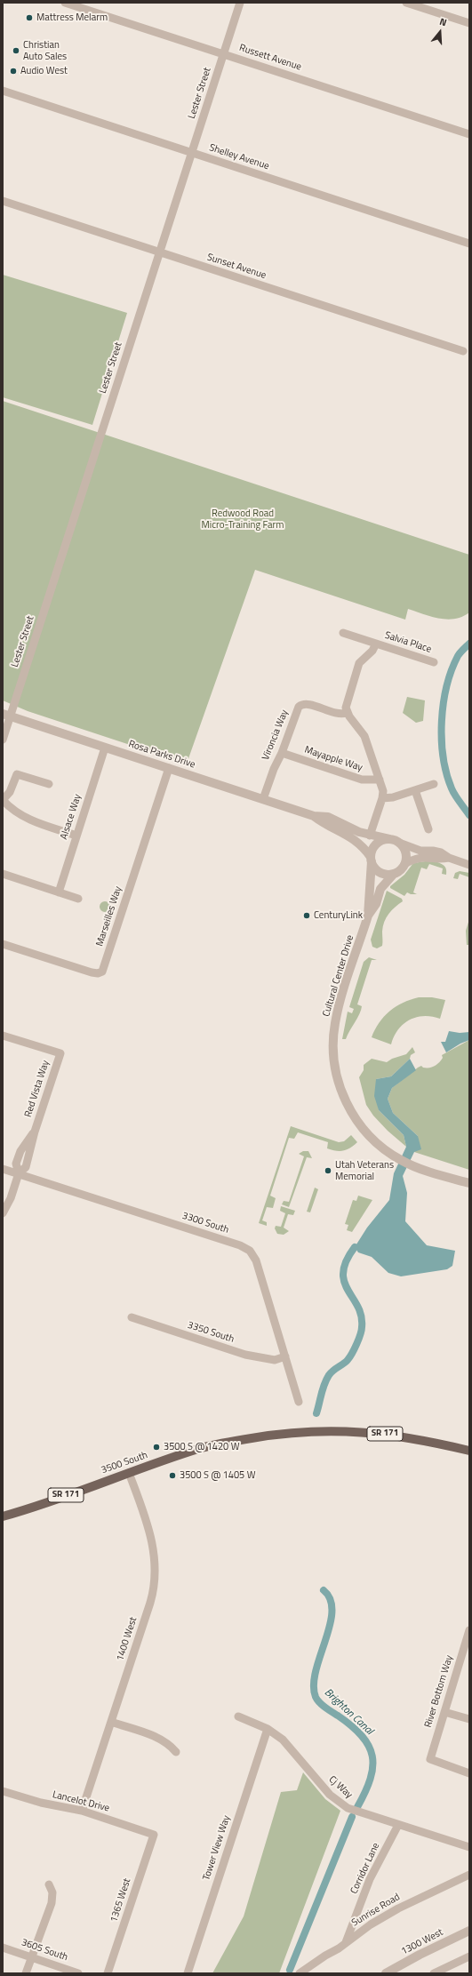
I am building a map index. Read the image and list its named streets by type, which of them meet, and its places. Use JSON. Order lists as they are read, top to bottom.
{
  "streets": {
    "main road": ["SR 171", "3500 South"],
    "street": [
      "Russett Avenue",
      "Lester Street",
      "Shelley Avenue",
      "Sunset Avenue",
      "Salvia Place",
      "Vironcia Way",
      "Rosa Parks Drive",
      "Mayapple Way",
      "Alsace Way",
      "Marseilles Way",
      "Cultural Center Drive",
      "Red Vista Way",
      "3300 South",
      "3350 South",
      "1400 West",
      "River Bottom Way",
      "Cj Way",
      "Lancelot Drive",
      "Tower View Way",
      "Corridor Lane",
      "1365 West",
      "Sunrise Road",
      "1300 West",
      "3605 South"
    ]
  },
  "crossings": [
    ["Russett Avenue", "Lester Street"],
    ["Lester Street", "Shelley Avenue"],
    ["Lester Street", "Sunset Avenue"],
    ["Lester Street", "Rosa Parks Drive"],
    ["Vironcia Way", "Rosa Parks Drive"],
    ["Vironcia Way", "Mayapple Way"],
    ["Rosa Parks Drive", "Alsace Way"],
    ["Rosa Parks Drive", "Marseilles Way"],
    ["Rosa Parks Drive", "Cultural Center Drive"],
    ["Red Vista Way", "3300 South"],
    ["3300 South", "3350 South"],
    ["3500 South", "1400 West"],
    ["1400 West", "Lancelot Drive"],
    ["Cj Way", "Tower View Way"],
    ["Cj Way", "Corridor Lane"],
    ["Lancelot Drive", "1365 West"],
    ["Corridor Lane", "Sunrise Road"]
  ],
  "water": ["Brighton Canal"],
  "parks": ["Redwood Road Micro-Training Farm"],
  "places": [
    "Mattress Melarm",
    "Christian Auto Sales",
    "Audio West",
    "CenturyLink",
    "Utah Veterans Memorial",
    "3500 S @ 1420 W",
    "3500 S @ 1405 W"
  ],
  "north": "top"
}
